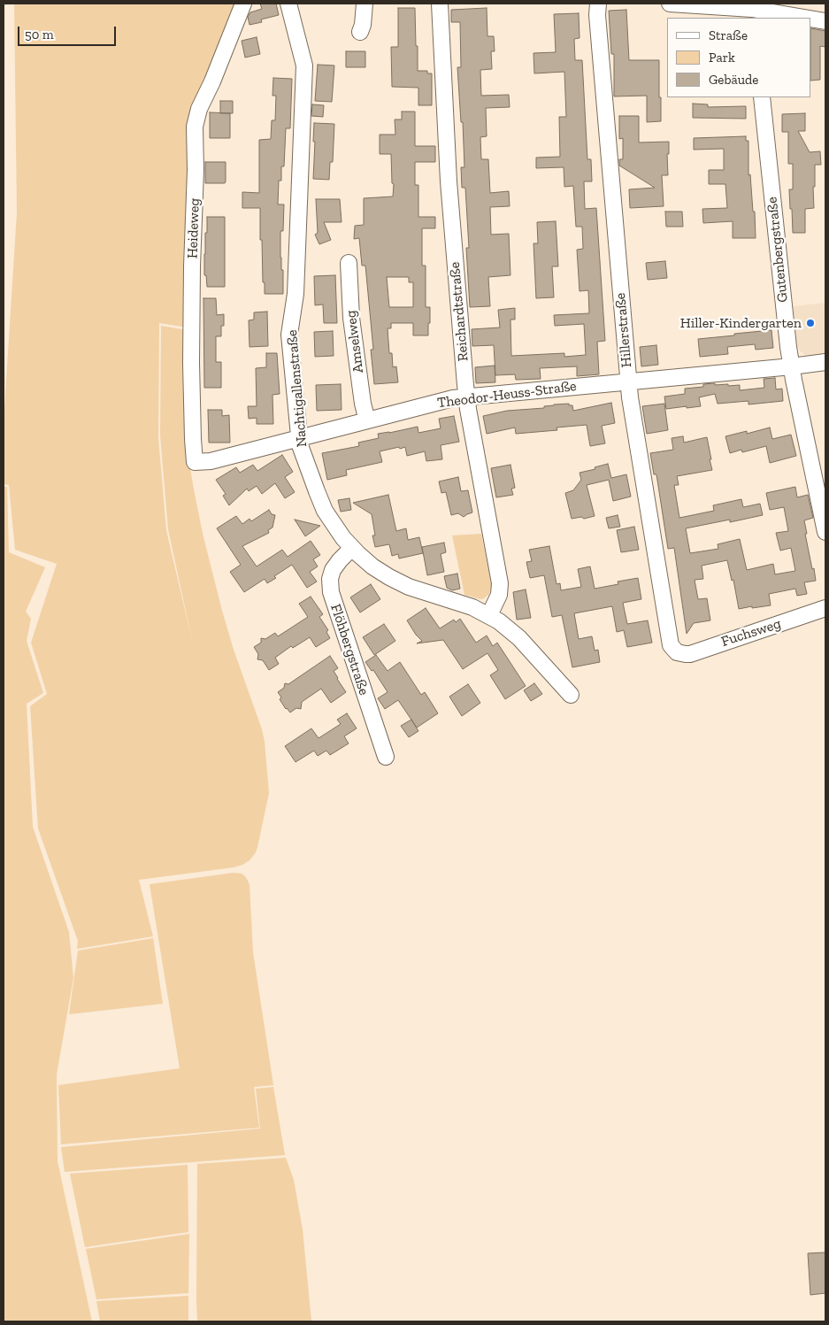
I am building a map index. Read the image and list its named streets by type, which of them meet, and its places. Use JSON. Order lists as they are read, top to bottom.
{
  "streets": {
    "street": [
      "Heideweg",
      "Gutenbergstraße",
      "Reichardtstraße",
      "Hillerstraße",
      "Amselweg",
      "Nachtigallenstraße",
      "Theodor-Heuss-Straße",
      "Fuchsweg",
      "Flöhbergstraße"
    ]
  },
  "crossings": [
    ["Heideweg", "Theodor-Heuss-Straße"],
    ["Gutenbergstraße", "Theodor-Heuss-Straße"],
    ["Reichardtstraße", "Nachtigallenstraße"],
    ["Reichardtstraße", "Theodor-Heuss-Straße"],
    ["Hillerstraße", "Theodor-Heuss-Straße"],
    ["Hillerstraße", "Fuchsweg"],
    ["Amselweg", "Theodor-Heuss-Straße"],
    ["Nachtigallenstraße", "Theodor-Heuss-Straße"],
    ["Nachtigallenstraße", "Flöhbergstraße"]
  ],
  "places": ["Hiller-Kindergarten"],
  "legend": ["Straße", "Park", "Gebäude"],
  "scale_bar": "50 m"
}
